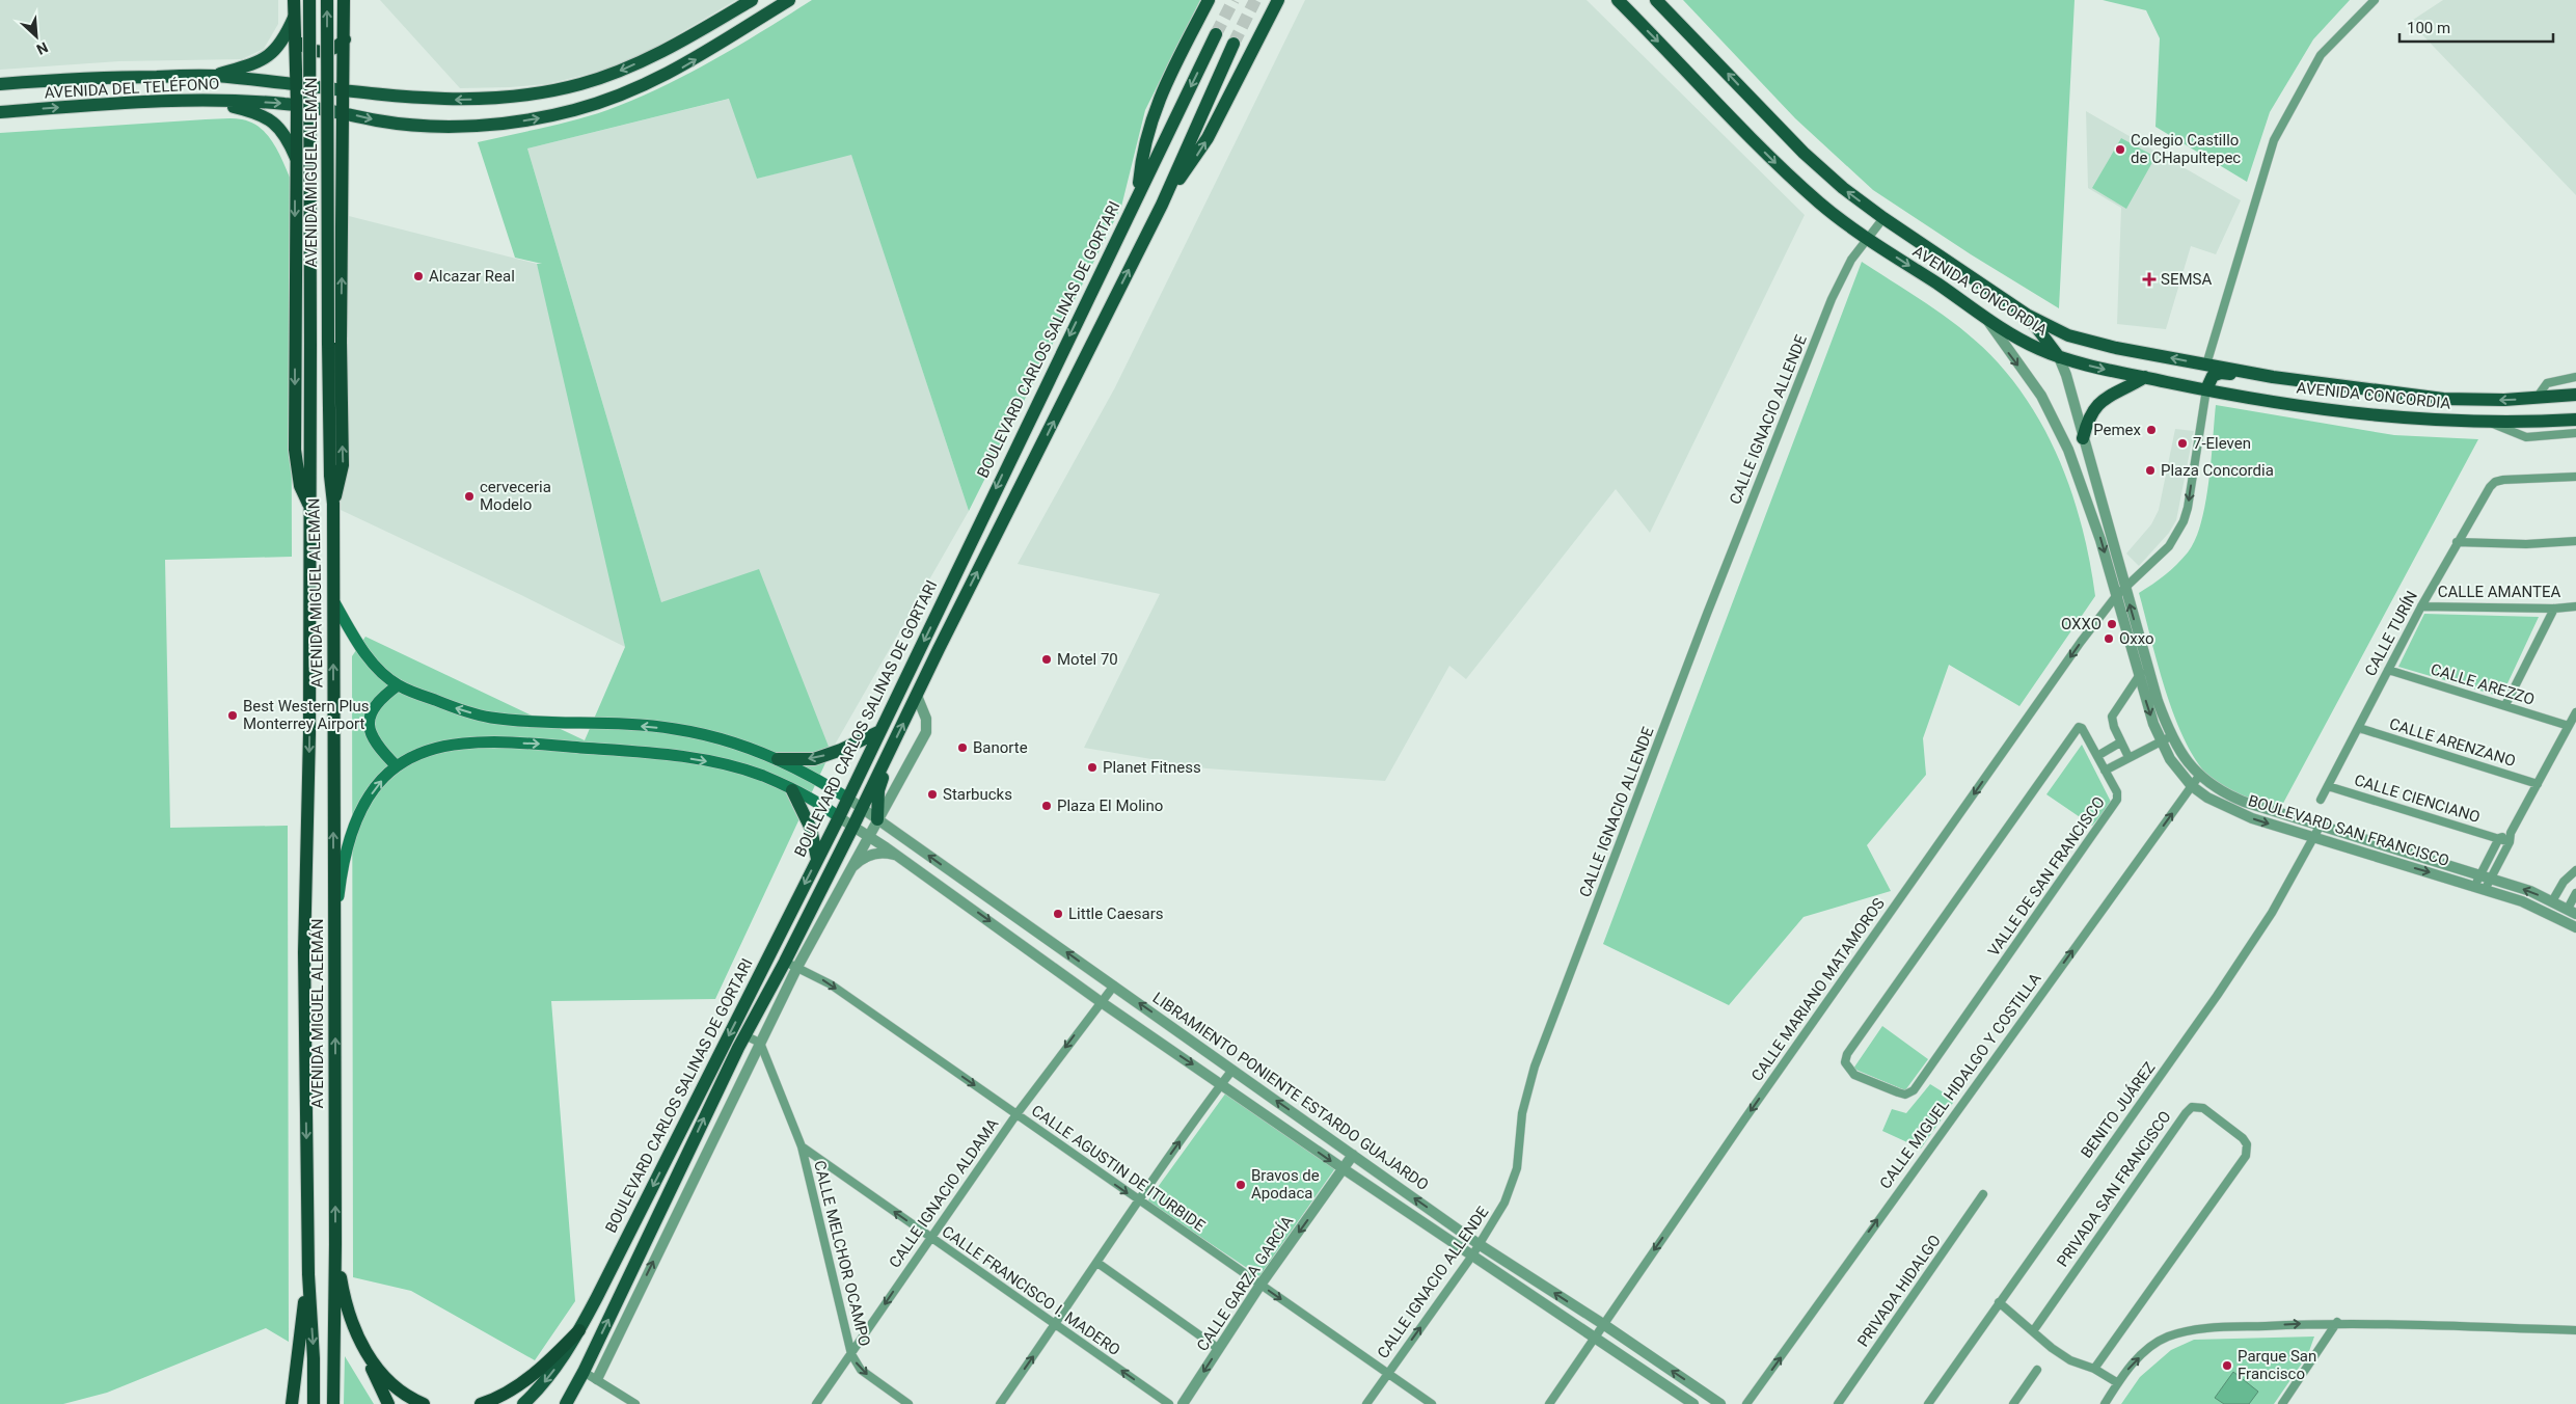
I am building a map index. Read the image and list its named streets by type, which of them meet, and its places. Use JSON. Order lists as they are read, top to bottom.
{
  "streets": {
    "highway": ["AVENIDA MIGUEL ALEMÁN"],
    "main road": ["AVENIDA DEL TELÉFONO", "AVENIDA CONCORDIA", "BOULEVARD CARLOS SALINAS DE GORTARI"],
    "street": [
      "CALLE IGNACIO ALLENDE",
      "CALLE AMANTEA",
      "CALLE TURÍN",
      "CALLE AREZZO",
      "CALLE ARENZANO",
      "CALLE CIENCIANO",
      "BOULEVARD SAN FRANCISCO",
      "VALLE DE SAN FRANCISCO",
      "CALLE MARIANO MATAMOROS",
      "CALLE MIGUEL HIDALGO Y COSTILLA",
      "LIBRAMIENTO PONIENTE ESTARDO GUAJARDO",
      "BENITO JUÁREZ",
      "CALLE AGUSTIN DE ITURBIDE",
      "PRIVADA SAN FRANCISCO",
      "CALLE IGNACIO ALDAMA",
      "CALLE MELCHOR OCAMPO",
      "CALLE GARZA GARCÍA",
      "CALLE FRANCISCO I. MADERO",
      "PRIVADA HIDALGO"
    ]
  },
  "crossings": [
    ["AVENIDA CONCORDIA", "CALLE IGNACIO ALLENDE"],
    ["AVENIDA CONCORDIA", "BOULEVARD SAN FRANCISCO"],
    ["AVENIDA CONCORDIA", "CALLE MARIANO MATAMOROS"],
    ["BOULEVARD CARLOS SALINAS DE GORTARI", "LIBRAMIENTO PONIENTE ESTARDO GUAJARDO"],
    ["BOULEVARD CARLOS SALINAS DE GORTARI", "CALLE AGUSTIN DE ITURBIDE"],
    ["CALLE IGNACIO ALLENDE", "LIBRAMIENTO PONIENTE ESTARDO GUAJARDO"],
    ["CALLE IGNACIO ALLENDE", "CALLE AGUSTIN DE ITURBIDE"],
    ["CALLE AMANTEA", "CALLE TURÍN"],
    ["CALLE TURÍN", "CALLE AREZZO"],
    ["CALLE TURÍN", "CALLE ARENZANO"],
    ["CALLE TURÍN", "CALLE CIENCIANO"],
    ["BOULEVARD SAN FRANCISCO", "CALLE MARIANO MATAMOROS"],
    ["BOULEVARD SAN FRANCISCO", "CALLE MIGUEL HIDALGO Y COSTILLA"],
    ["BOULEVARD SAN FRANCISCO", "BENITO JUÁREZ"],
    ["CALLE MARIANO MATAMOROS", "LIBRAMIENTO PONIENTE ESTARDO GUAJARDO"],
    ["LIBRAMIENTO PONIENTE ESTARDO GUAJARDO", "CALLE IGNACIO ALDAMA"],
    ["LIBRAMIENTO PONIENTE ESTARDO GUAJARDO", "CALLE GARZA GARCÍA"],
    ["CALLE AGUSTIN DE ITURBIDE", "CALLE IGNACIO ALDAMA"],
    ["CALLE AGUSTIN DE ITURBIDE", "CALLE GARZA GARCÍA"],
    ["CALLE IGNACIO ALDAMA", "CALLE MELCHOR OCAMPO"],
    ["CALLE IGNACIO ALDAMA", "CALLE FRANCISCO I. MADERO"],
    ["CALLE MELCHOR OCAMPO", "CALLE FRANCISCO I. MADERO"]
  ],
  "one_way": [
    "CALLE MARIANO MATAMOROS",
    "CALLE MIGUEL HIDALGO Y COSTILLA",
    "CALLE AGUSTIN DE ITURBIDE",
    "CALLE IGNACIO ALDAMA",
    "CALLE GARZA GARCÍA",
    "CALLE FRANCISCO I. MADERO"
  ],
  "places": {
    "other": [
      "Colegio Castillo de CHapultepec",
      "Alcazar Real",
      "Pemex",
      "7-Eleven",
      "Plaza Concordia",
      "cerveceria Modelo",
      "OXXO",
      "Oxxo",
      "Motel 70",
      "Best Western Plus Monterrey Airport",
      "Banorte",
      "Planet Fitness",
      "Starbucks",
      "Plaza El Molino",
      "Little Caesars",
      "Bravos de Apodaca",
      "Parque San Francisco"
    ],
    "health": ["SEMSA"]
  },
  "scale_bar": "100 m",
  "north": "bottom right"
}
